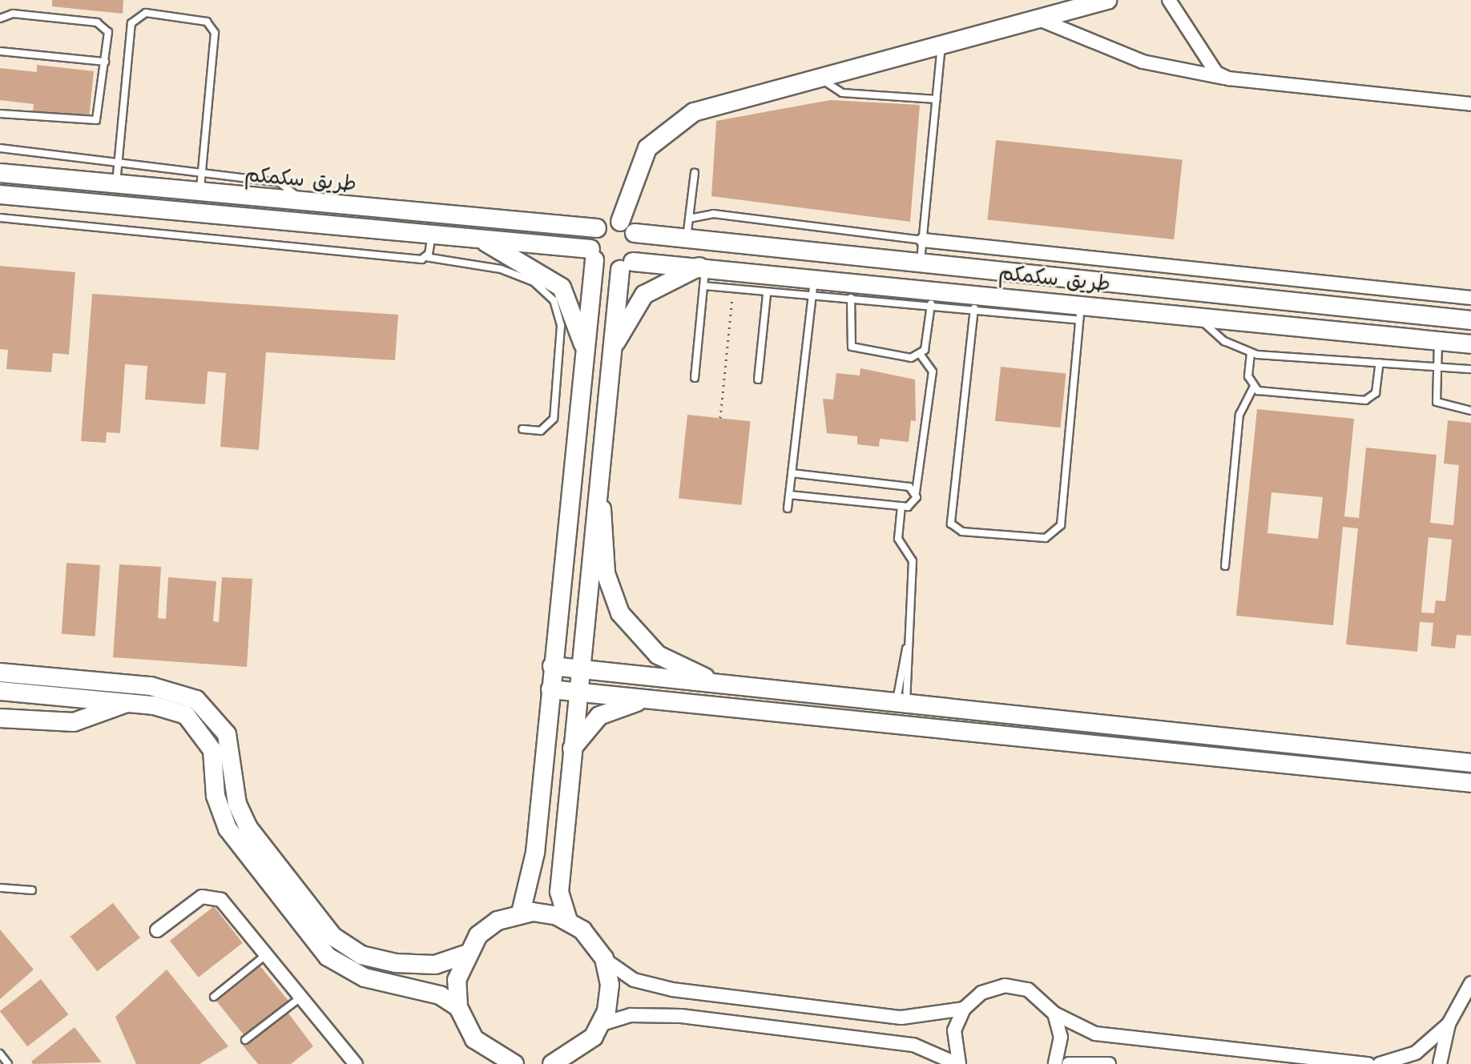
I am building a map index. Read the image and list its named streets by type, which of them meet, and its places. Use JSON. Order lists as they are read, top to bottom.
{
  "streets": {
    "street": ["طريق سكمكم"]
  }
}
